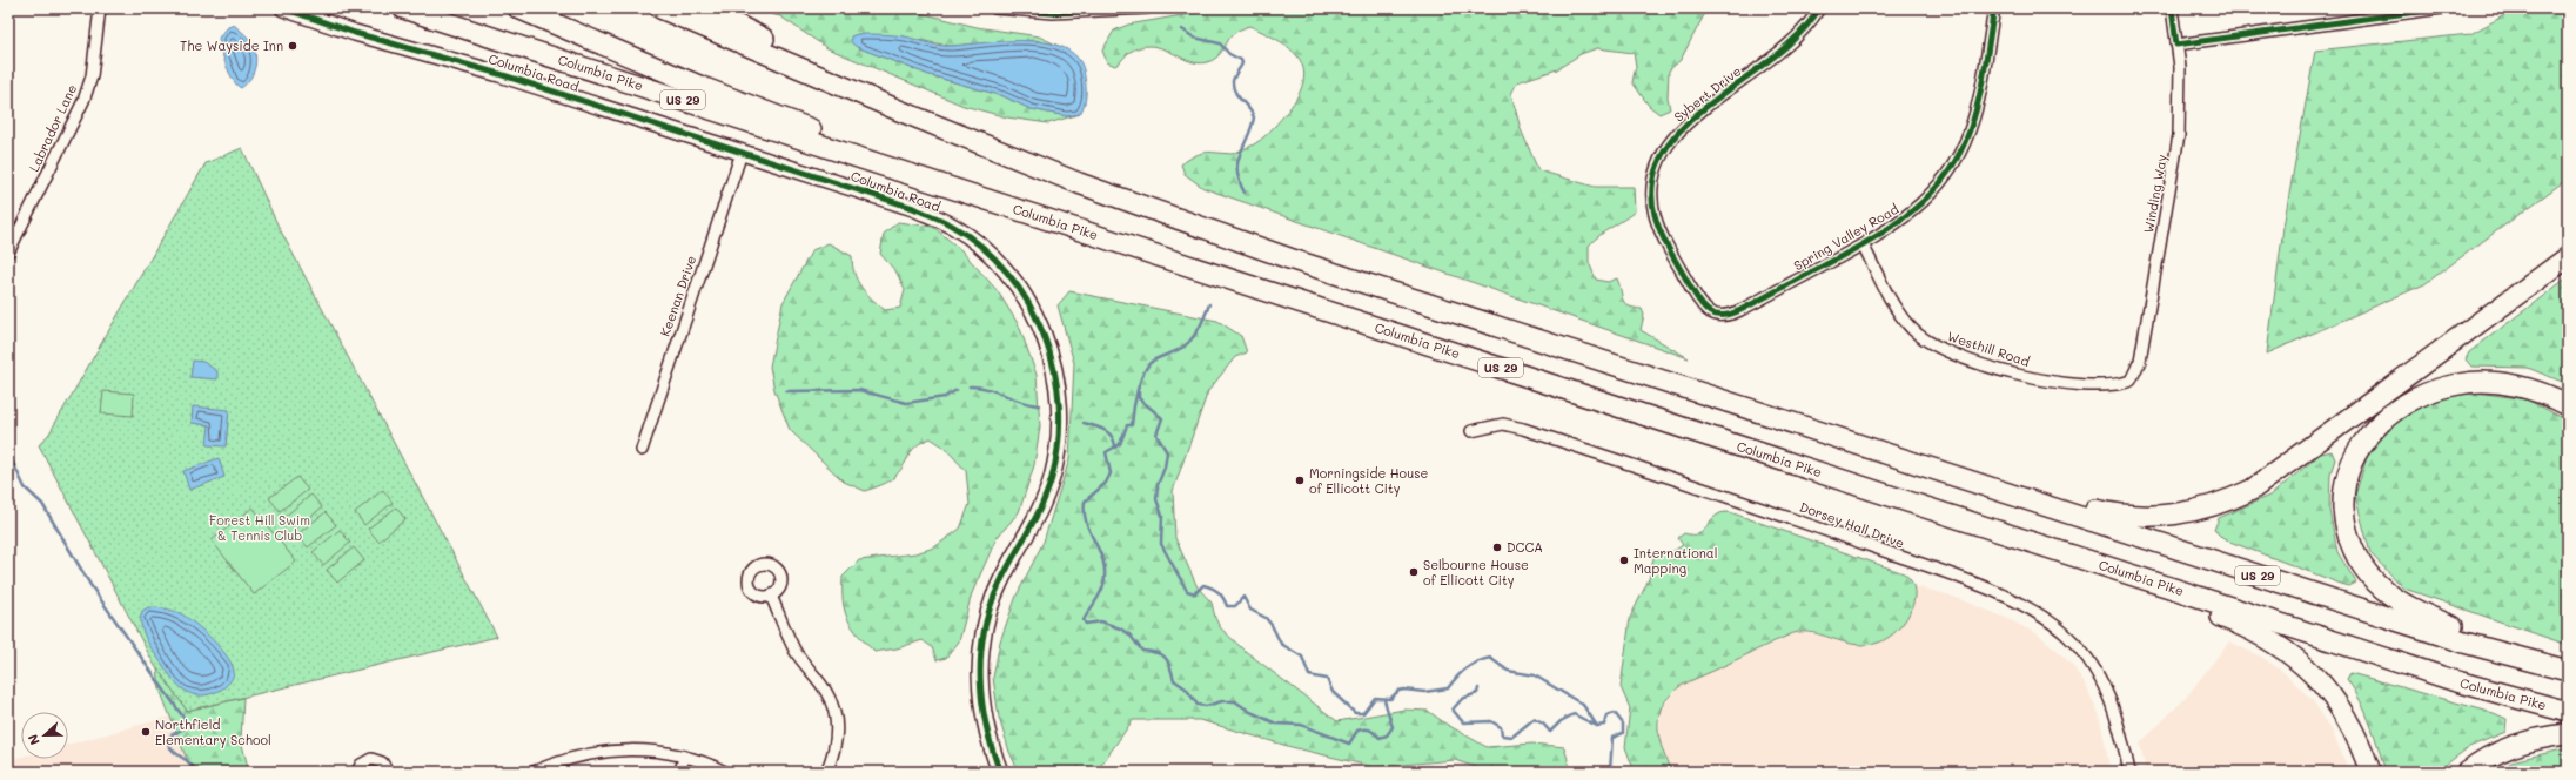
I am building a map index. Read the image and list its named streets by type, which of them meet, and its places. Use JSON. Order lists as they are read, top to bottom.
{
  "streets": {
    "highway": ["Columbia Pike", "US 29"],
    "street": [
      "Columbia Road",
      "Sybert Drive",
      "Labrador Lane",
      "Winding Way",
      "Spring Valley Road",
      "Keenan Drive",
      "Westhill Road",
      "Dorsey Hall Drive"
    ]
  },
  "crossings": [
    ["Columbia Road", "Keenan Drive"],
    ["Sybert Drive", "Spring Valley Road"],
    ["Winding Way", "Westhill Road"],
    ["Spring Valley Road", "Westhill Road"]
  ],
  "parks": ["Forest Hill Swim & Tennis Club"],
  "places": [
    "The Wayside Inn",
    "Morningside House of Ellicott City",
    "DCCA",
    "International Mapping",
    "Selbourne House of Ellicott City",
    "Northfield Elementary School"
  ],
  "north": "left"
}
